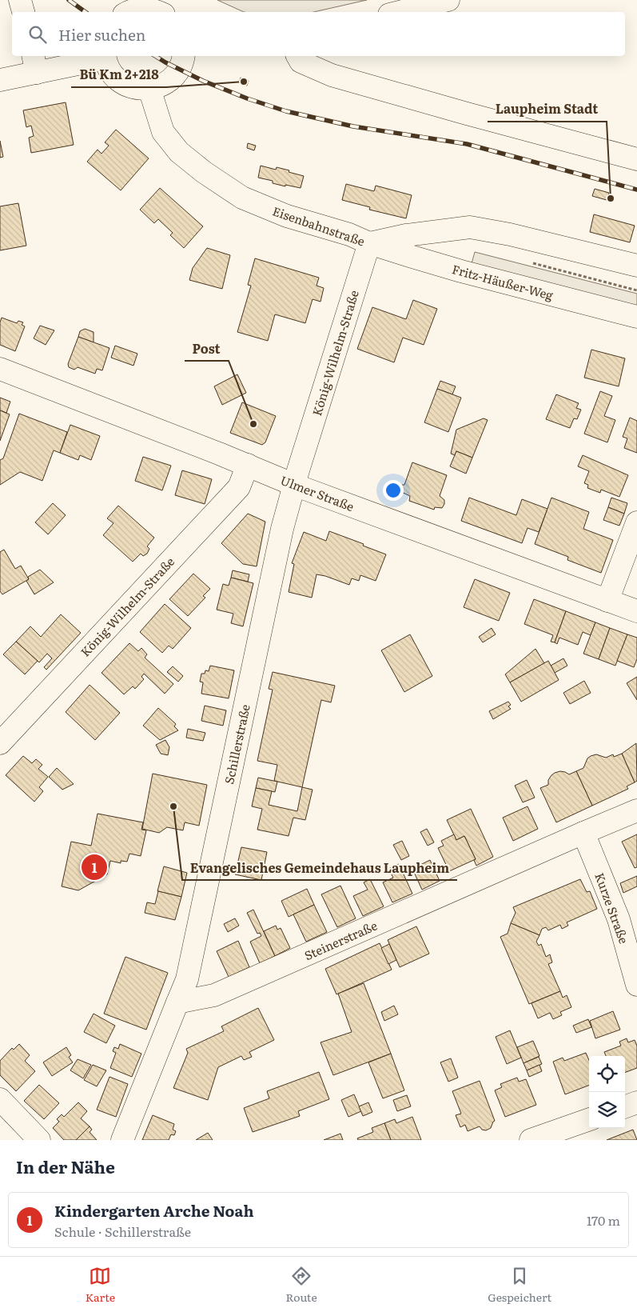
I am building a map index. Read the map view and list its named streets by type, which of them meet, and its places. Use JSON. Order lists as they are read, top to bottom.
{
  "streets": {
    "street": [
      "Eisenbahnstraße",
      "Fritz-Häußer-Weg",
      "König-Wilhelm-Straße",
      "Ulmer Straße",
      "Schillerstraße",
      "Kurze Straße",
      "Steinerstraße"
    ]
  },
  "crossings": [
    ["Eisenbahnstraße", "Fritz-Häußer-Weg"],
    ["Eisenbahnstraße", "König-Wilhelm-Straße"],
    ["Fritz-Häußer-Weg", "König-Wilhelm-Straße"],
    ["König-Wilhelm-Straße", "Ulmer Straße"],
    ["König-Wilhelm-Straße", "Schillerstraße"],
    ["Ulmer Straße", "Schillerstraße"],
    ["Schillerstraße", "Steinerstraße"],
    ["Kurze Straße", "Steinerstraße"]
  ],
  "places": [
    "Bü Km 2+218",
    "Laupheim Stadt",
    "Post",
    "Evangelisches Gemeindehaus Laupheim"
  ],
  "page": {
    "search": "Hier suchen",
    "pins": "1",
    "heading": "In der Nähe",
    "list": [
      {
        "mark": "1",
        "name": "Kindergarten Arche Noah",
        "note": "Schule · Schillerstraße",
        "value": "170 m"
      }
    ],
    "nav": ["Karte", "Route", "Gespeichert"]
  }
}
